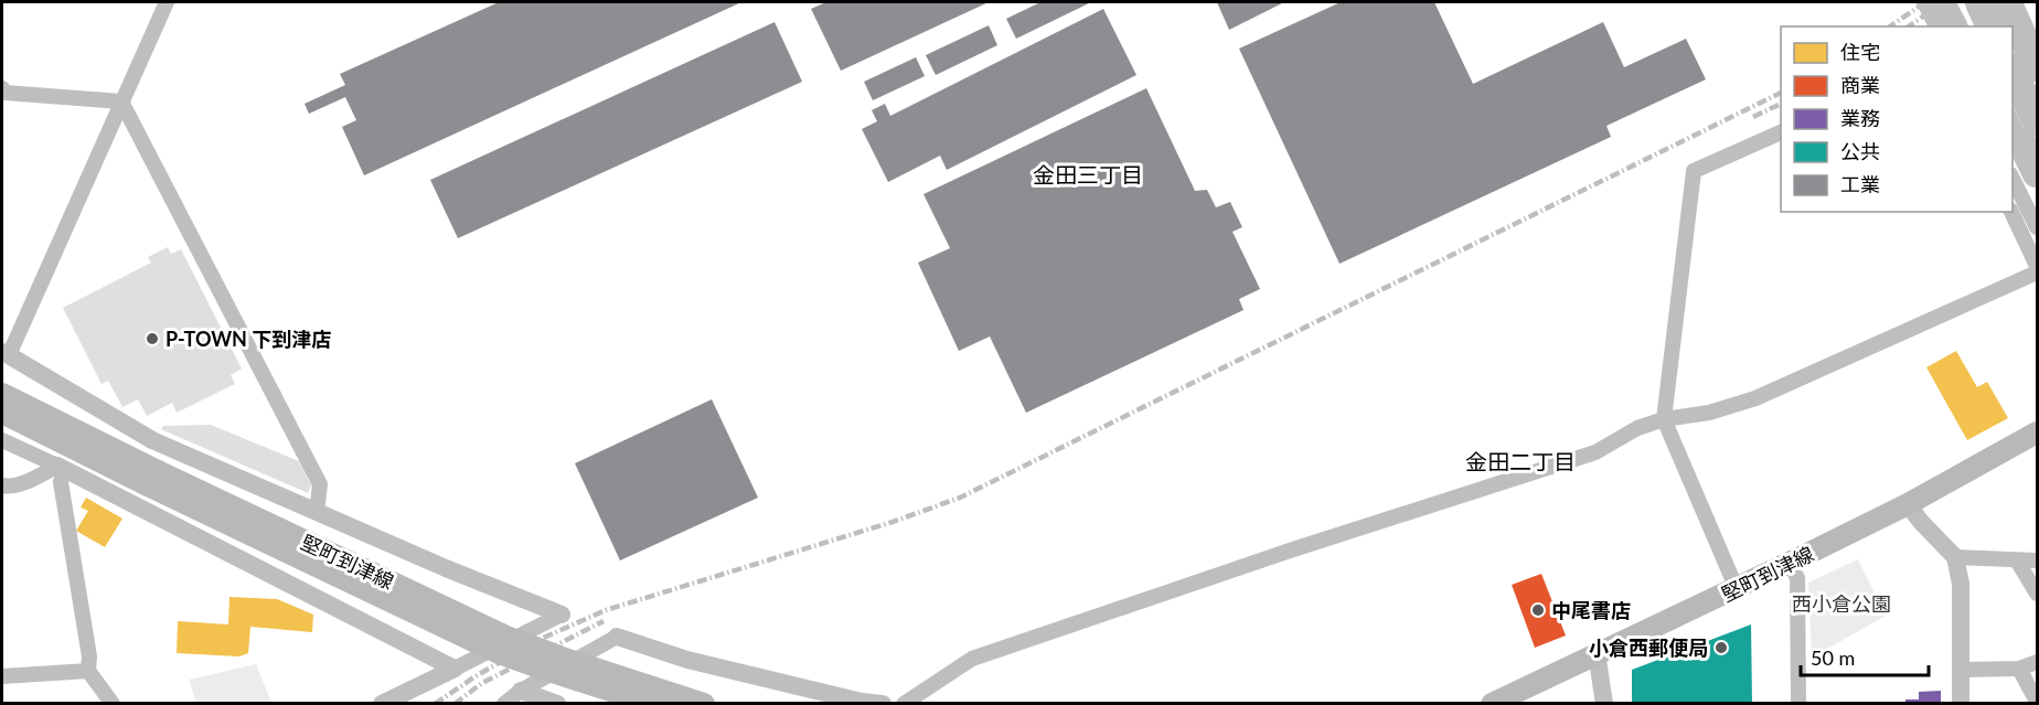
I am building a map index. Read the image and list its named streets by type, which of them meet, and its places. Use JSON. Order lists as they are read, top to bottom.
{
  "streets": {
    "main road": ["堅町到津線"]
  },
  "districts": ["金田三丁目", "金田二丁目"],
  "parks": ["西小倉公園"],
  "places": ["P-TOWN 下到津店", "中尾書店", "小倉西郵便局"],
  "legend": [
    "住宅",
    "商業",
    "業務",
    "公共",
    "工業"
  ],
  "scale_bar": "50 m"
}
